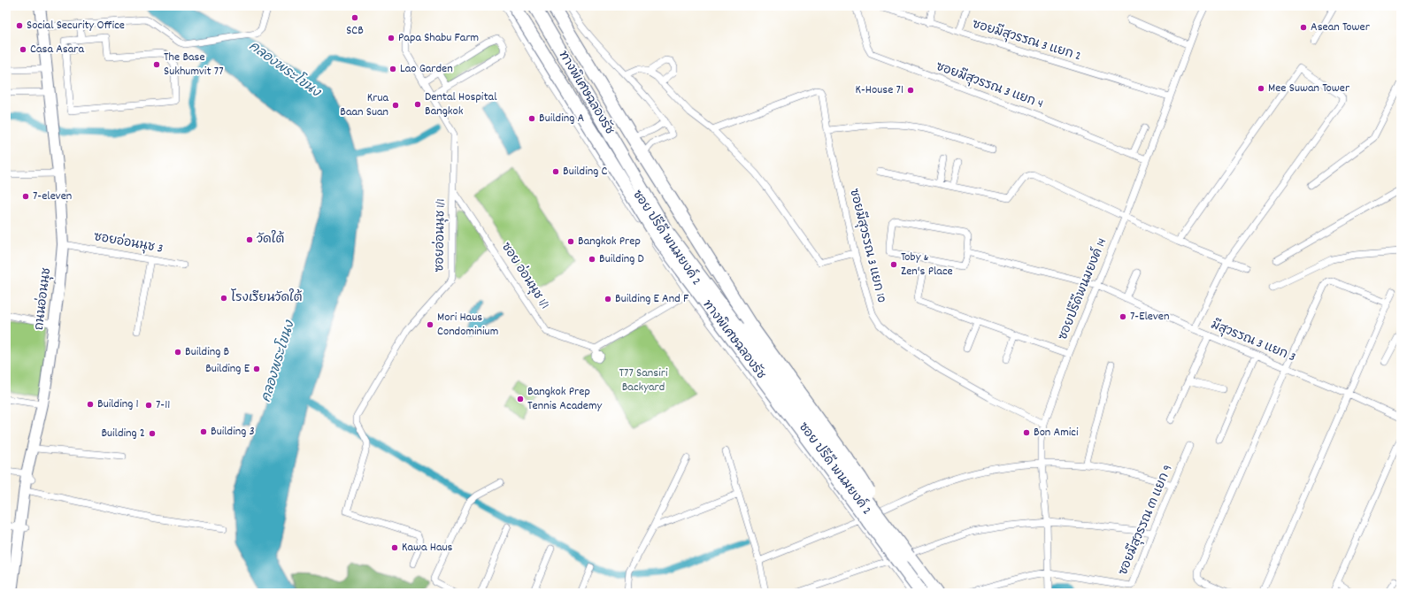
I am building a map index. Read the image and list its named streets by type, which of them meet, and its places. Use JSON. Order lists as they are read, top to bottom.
{
  "streets": {
    "highway": ["ทางพิเศษฉลองรัช"],
    "main road": ["ถนนอ่อนนุช"],
    "street": [
      "ซอยมีสุวรรณ 3 แยก 2",
      "ซอยมีสุวรรณ 3 แยก 4",
      "ซอยอ่อนนุช 1/1",
      "ซอย ปรีดี พนมยงค์ 2",
      "ซอยอ่อนนุช 3",
      "ซอยมีสุวรรณ 3 แยก 10",
      "ซอย อ่อนนุช 1/1",
      "ซอยปรีดีพนมยงค์ 14",
      "มีสุวรรณ 3 แยก 3",
      "ซอยมีสุวรรณ ๓ แยก 9"
    ]
  },
  "crossings": [
    ["ซอยมีสุวรรณ 3 แยก 2", "ซอยปรีดีพนมยงค์ 14"],
    ["ซอยมีสุวรรณ 3 แยก 4", "ซอยปรีดีพนมยงค์ 14"],
    ["ซอยอ่อนนุช 1/1", "ซอย อ่อนนุช 1/1"],
    ["ซอย ปรีดี พนมยงค์ 2", "ซอย อ่อนนุช 1/1"],
    ["ซอยอ่อนนุช 3", "ถนนอ่อนนุช"],
    ["ซอยมีสุวรรณ 3 แยก 10", "ซอยปรีดีพนมยงค์ 14"],
    ["ซอยปรีดีพนมยงค์ 14", "มีสุวรรณ 3 แยก 3"],
    ["ซอยปรีดีพนมยงค์ 14", "ซอยมีสุวรรณ ๓ แยก 9"]
  ],
  "water": ["คลองพระโขนง"],
  "parks": ["T77 Sansiri Backyard"],
  "places": [
    "SCB",
    "Social Security Office",
    "Asean Tower",
    "Papa Shabu Farm",
    "Casa Asara",
    "The Base Sukhumvit 77",
    "Lao Garden",
    "Mee Suwan Tower",
    "K-House 71",
    "Dental Hospital Bangkok",
    "Krua Baan Suan",
    "Building A",
    "Building C",
    "7-eleven",
    "วัดใต้",
    "Bangkok Prep",
    "Building D",
    "Toby & Zen's Place",
    "โรงเรียนวัดใต้",
    "Building E And F",
    "7-Eleven",
    "Mori Haus Condominium",
    "Building B",
    "Building E",
    "Bangkok Prep Tennis Academy",
    "Building 1",
    "7-11",
    "Building 3",
    "Bon Amici",
    "Building 2",
    "Kawa Haus"
  ]
}
